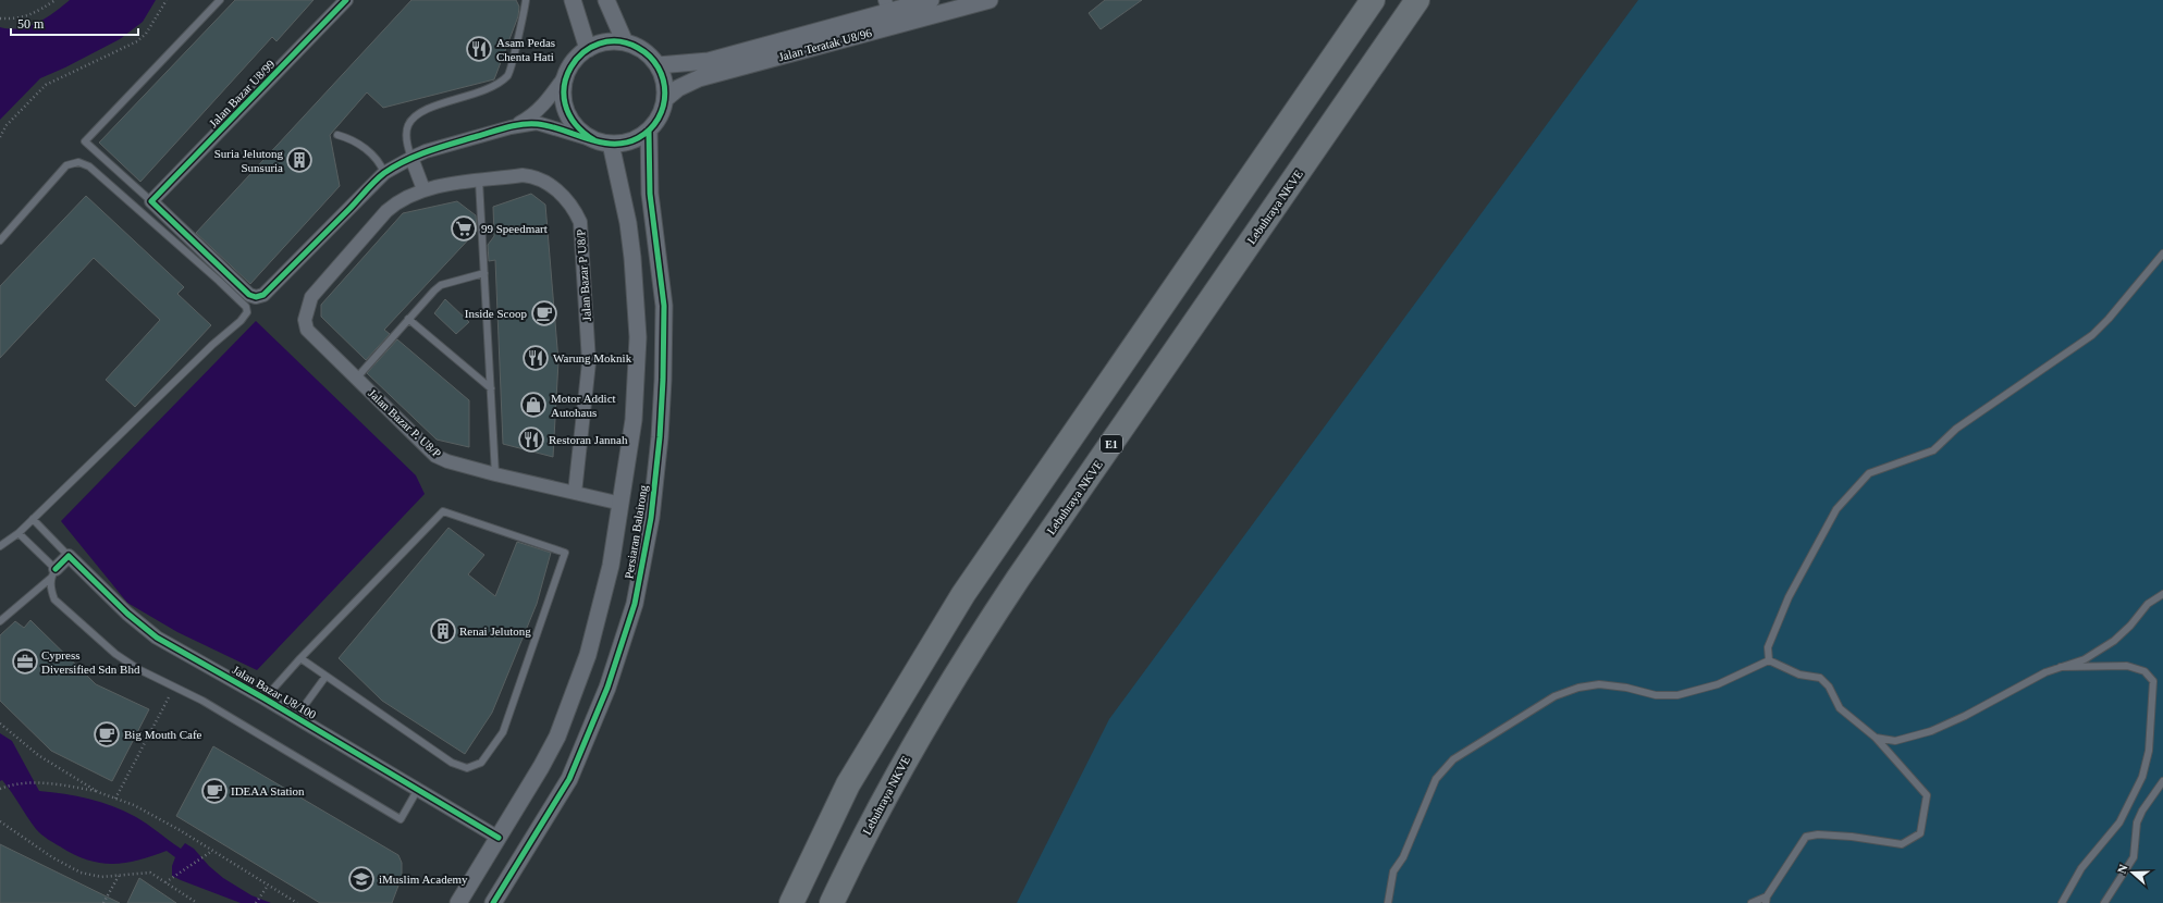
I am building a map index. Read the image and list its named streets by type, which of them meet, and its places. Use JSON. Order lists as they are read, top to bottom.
{
  "streets": {
    "highway": ["Lebuhraya NKVE", "E1"],
    "street": [
      "Jalan Teratak U8/96",
      "Jalan Bazar U8/99",
      "Jalan Bazar P U8/P",
      "Jalan Bazar P. U8/P",
      "Persiaran Balairong",
      "Jalan Bazar U8/100"
    ]
  },
  "crossings": [
    ["Jalan Teratak U8/96", "Persiaran Balairong"],
    ["Jalan Bazar P U8/P", "Jalan Bazar P. U8/P"],
    ["Jalan Bazar P. U8/P", "Persiaran Balairong"],
    ["Persiaran Balairong", "Jalan Bazar U8/100"]
  ],
  "places": {
    "restaurant": ["Asam Pedas Chenta Hati", "Warung Moknik", "Restoran Jannah"],
    "building": ["Suria Jelutong Sunsuria", "Renai Jelutong"],
    "supermarket": ["99 Speedmart"],
    "cafe": ["Inside Scoop", "Big Mouth Cafe", "IDEAA Station"],
    "shop": ["Motor Addict Autohaus"],
    "office": ["Cypress Diversified Sdn Bhd"],
    "school or university": ["iMuslim Academy"]
  },
  "scale_bar": "50 m",
  "north": "left"
}
